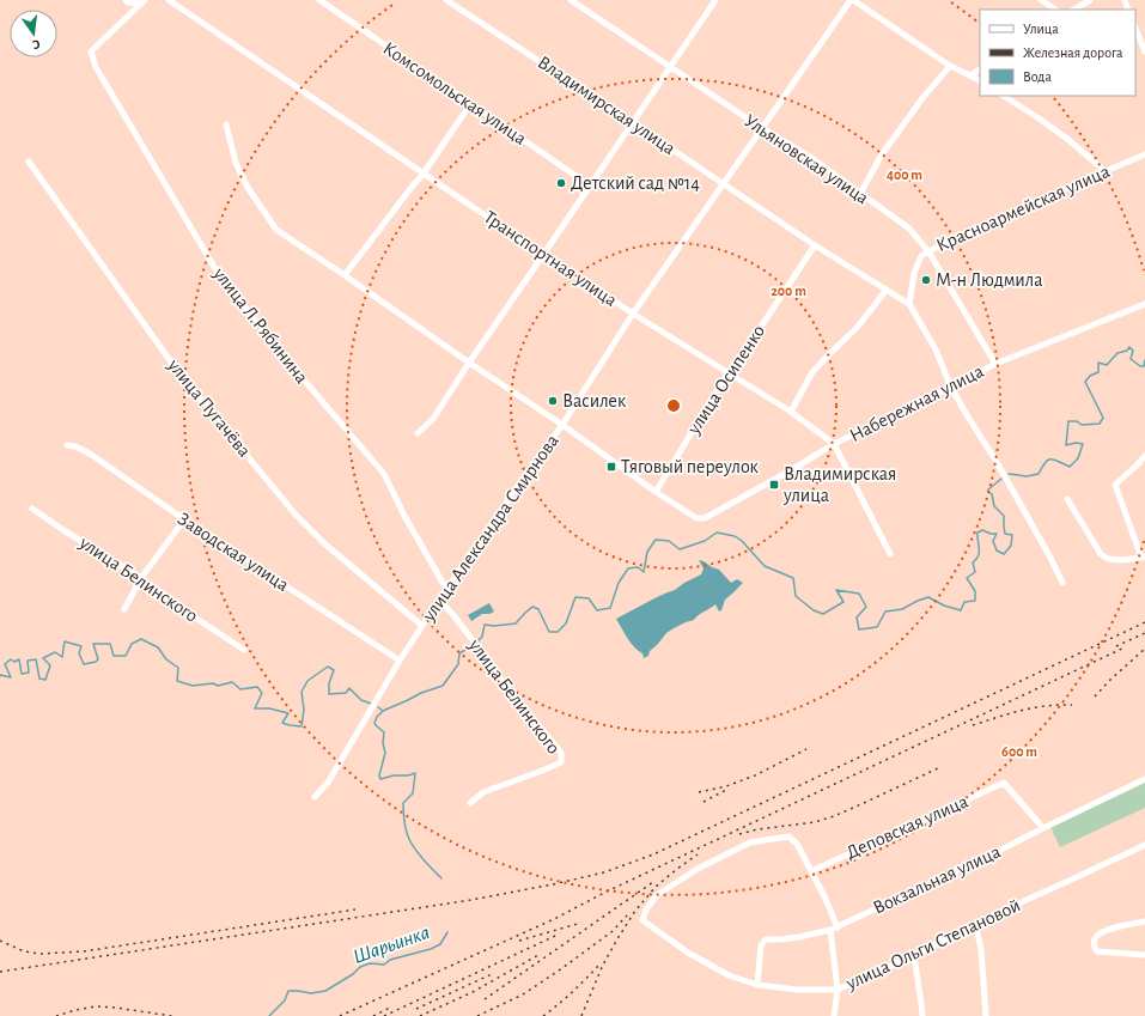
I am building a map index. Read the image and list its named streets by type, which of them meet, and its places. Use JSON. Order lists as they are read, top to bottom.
{
  "streets": {
    "street": [
      "Комсомольская улица",
      "Владимирская улица",
      "Ульяновская улица",
      "Красноармейская улица",
      "Транспортная улица",
      "улица Л.Рябинина",
      "улица Осипенко",
      "Набережная улица",
      "улица Пугачёва",
      "улица Александра Смирнова",
      "Заводская улица",
      "улица Белинского",
      "Деповская улица",
      "Вокзальная улица",
      "улица Ольги Степановой"
    ]
  },
  "crossings": [
    ["Владимирская улица", "Красноармейская улица"],
    ["Владимирская улица", "улица Осипенко"],
    ["Владимирская улица", "Набережная улица"],
    ["Владимирская улица", "улица Александра Смирнова"],
    ["Ульяновская улица", "Красноармейская улица"],
    ["Ульяновская улица", "Набережная улица"],
    ["Ульяновская улица", "улица Александра Смирнова"],
    ["Транспортная улица", "улица Осипенко"],
    ["Транспортная улица", "Набережная улица"],
    ["Транспортная улица", "улица Александра Смирнова"],
    ["улица Л.Рябинина", "улица Александра Смирнова"],
    ["улица Осипенко", "Набережная улица"],
    ["улица Пугачёва", "улица Александра Смирнова"],
    ["улица Александра Смирнова", "Заводская улица"],
    ["улица Александра Смирнова", "улица Белинского"],
    ["Деповская улица", "Вокзальная улица"],
    ["Деповская улица", "улица Ольги Степановой"],
    ["Вокзальная улица", "улица Ольги Степановой"]
  ],
  "water": ["Шарьинка"],
  "places": {
    "other": ["Детский сад №14", "М-н Людмила", "Василек"],
    "transit": ["Тяговый переулок", "Владимирская улица"]
  },
  "legend": ["Улица", "Железная дорога", "Вода"],
  "north": "bottom",
  "rings": ["400 m", "200 m", "600 m"]
}
